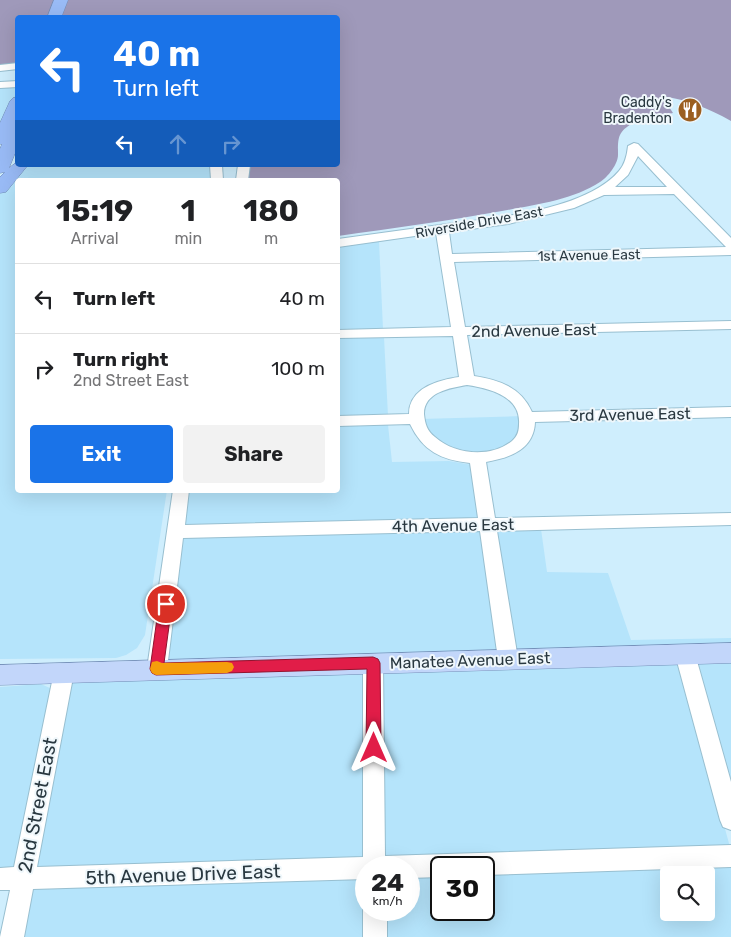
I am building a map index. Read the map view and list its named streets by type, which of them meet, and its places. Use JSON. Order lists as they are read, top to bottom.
{
  "streets": {
    "main road": ["Manatee Avenue East"],
    "street": [
      "Riverside Drive East",
      "1st Avenue East",
      "2nd Avenue East",
      "3rd Avenue East",
      "4th Avenue East",
      "2nd Street East",
      "5th Avenue Drive East"
    ]
  },
  "crossings": [
    ["Manatee Avenue East", "2nd Street East"],
    ["2nd Street East", "5th Avenue Drive East"]
  ],
  "places": {
    "restaurant": ["Caddy's Bradenton"]
  },
  "page": {
    "turn": ["40 m", "Turn left"],
    "eta": [
      "15:19",
      "Arrival",
      "1",
      "min",
      "180",
      "m"
    ],
    "list": [
      {
        "name": "Turn left",
        "value": "40 m"
      },
      {
        "name": "Turn right",
        "note": "2nd Street East",
        "value": "100 m"
      }
    ],
    "buttons": ["Exit", "Share"],
    "speed": "24 km/h",
    "limit": "30"
  }
}
